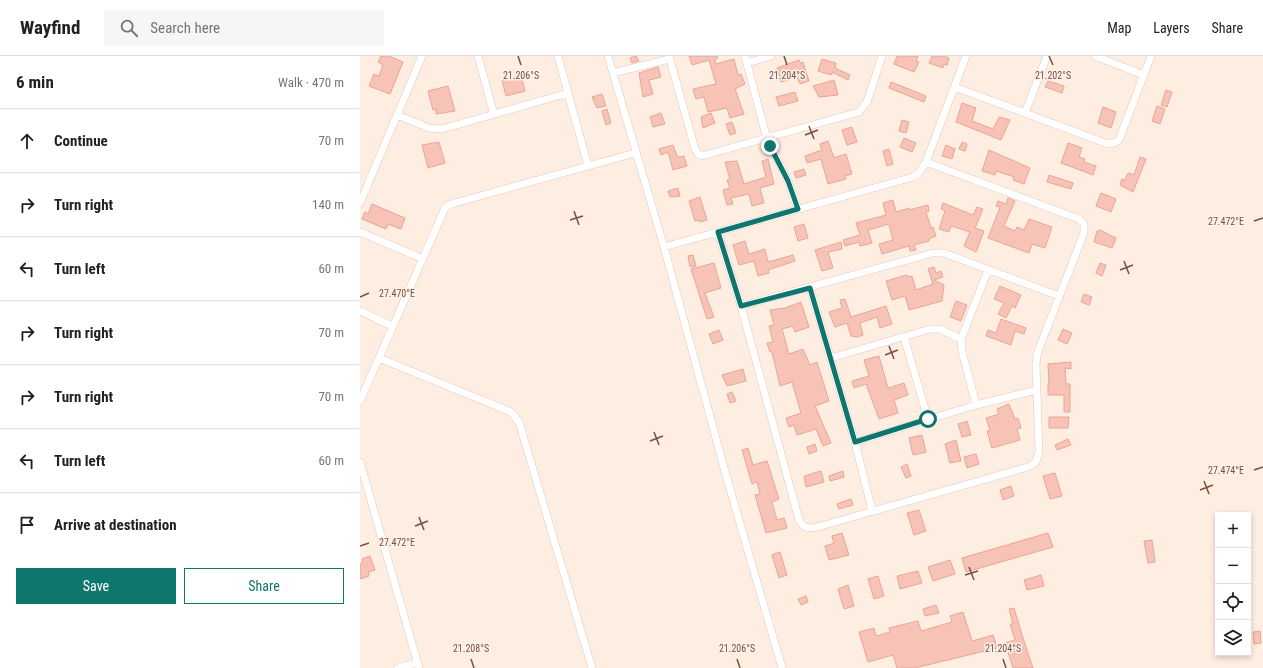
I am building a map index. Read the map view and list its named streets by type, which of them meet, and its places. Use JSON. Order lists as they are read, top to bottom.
{
  "page": {
    "header": "Wayfind",
    "search": "Search here",
    "nav": ["Map", "Layers", "Share"],
    "heading": ["6 min", "Walk · 470 m"],
    "list": [
      ["Continue", "70 m"],
      ["Turn right", "140 m"],
      ["Turn left", "60 m"],
      ["Turn right", "70 m"],
      ["Turn right", "70 m"],
      ["Turn left", "60 m"],
      "Arrive at destination"
    ],
    "map_buttons": ["+", "−"],
    "buttons": ["Save", "Share"]
  },
  "coordinates": [
    "21.206°S",
    "21.204°S",
    "21.202°S",
    "27.472°E",
    "27.470°E",
    "27.474°E",
    "21.208°S"
  ]
}
